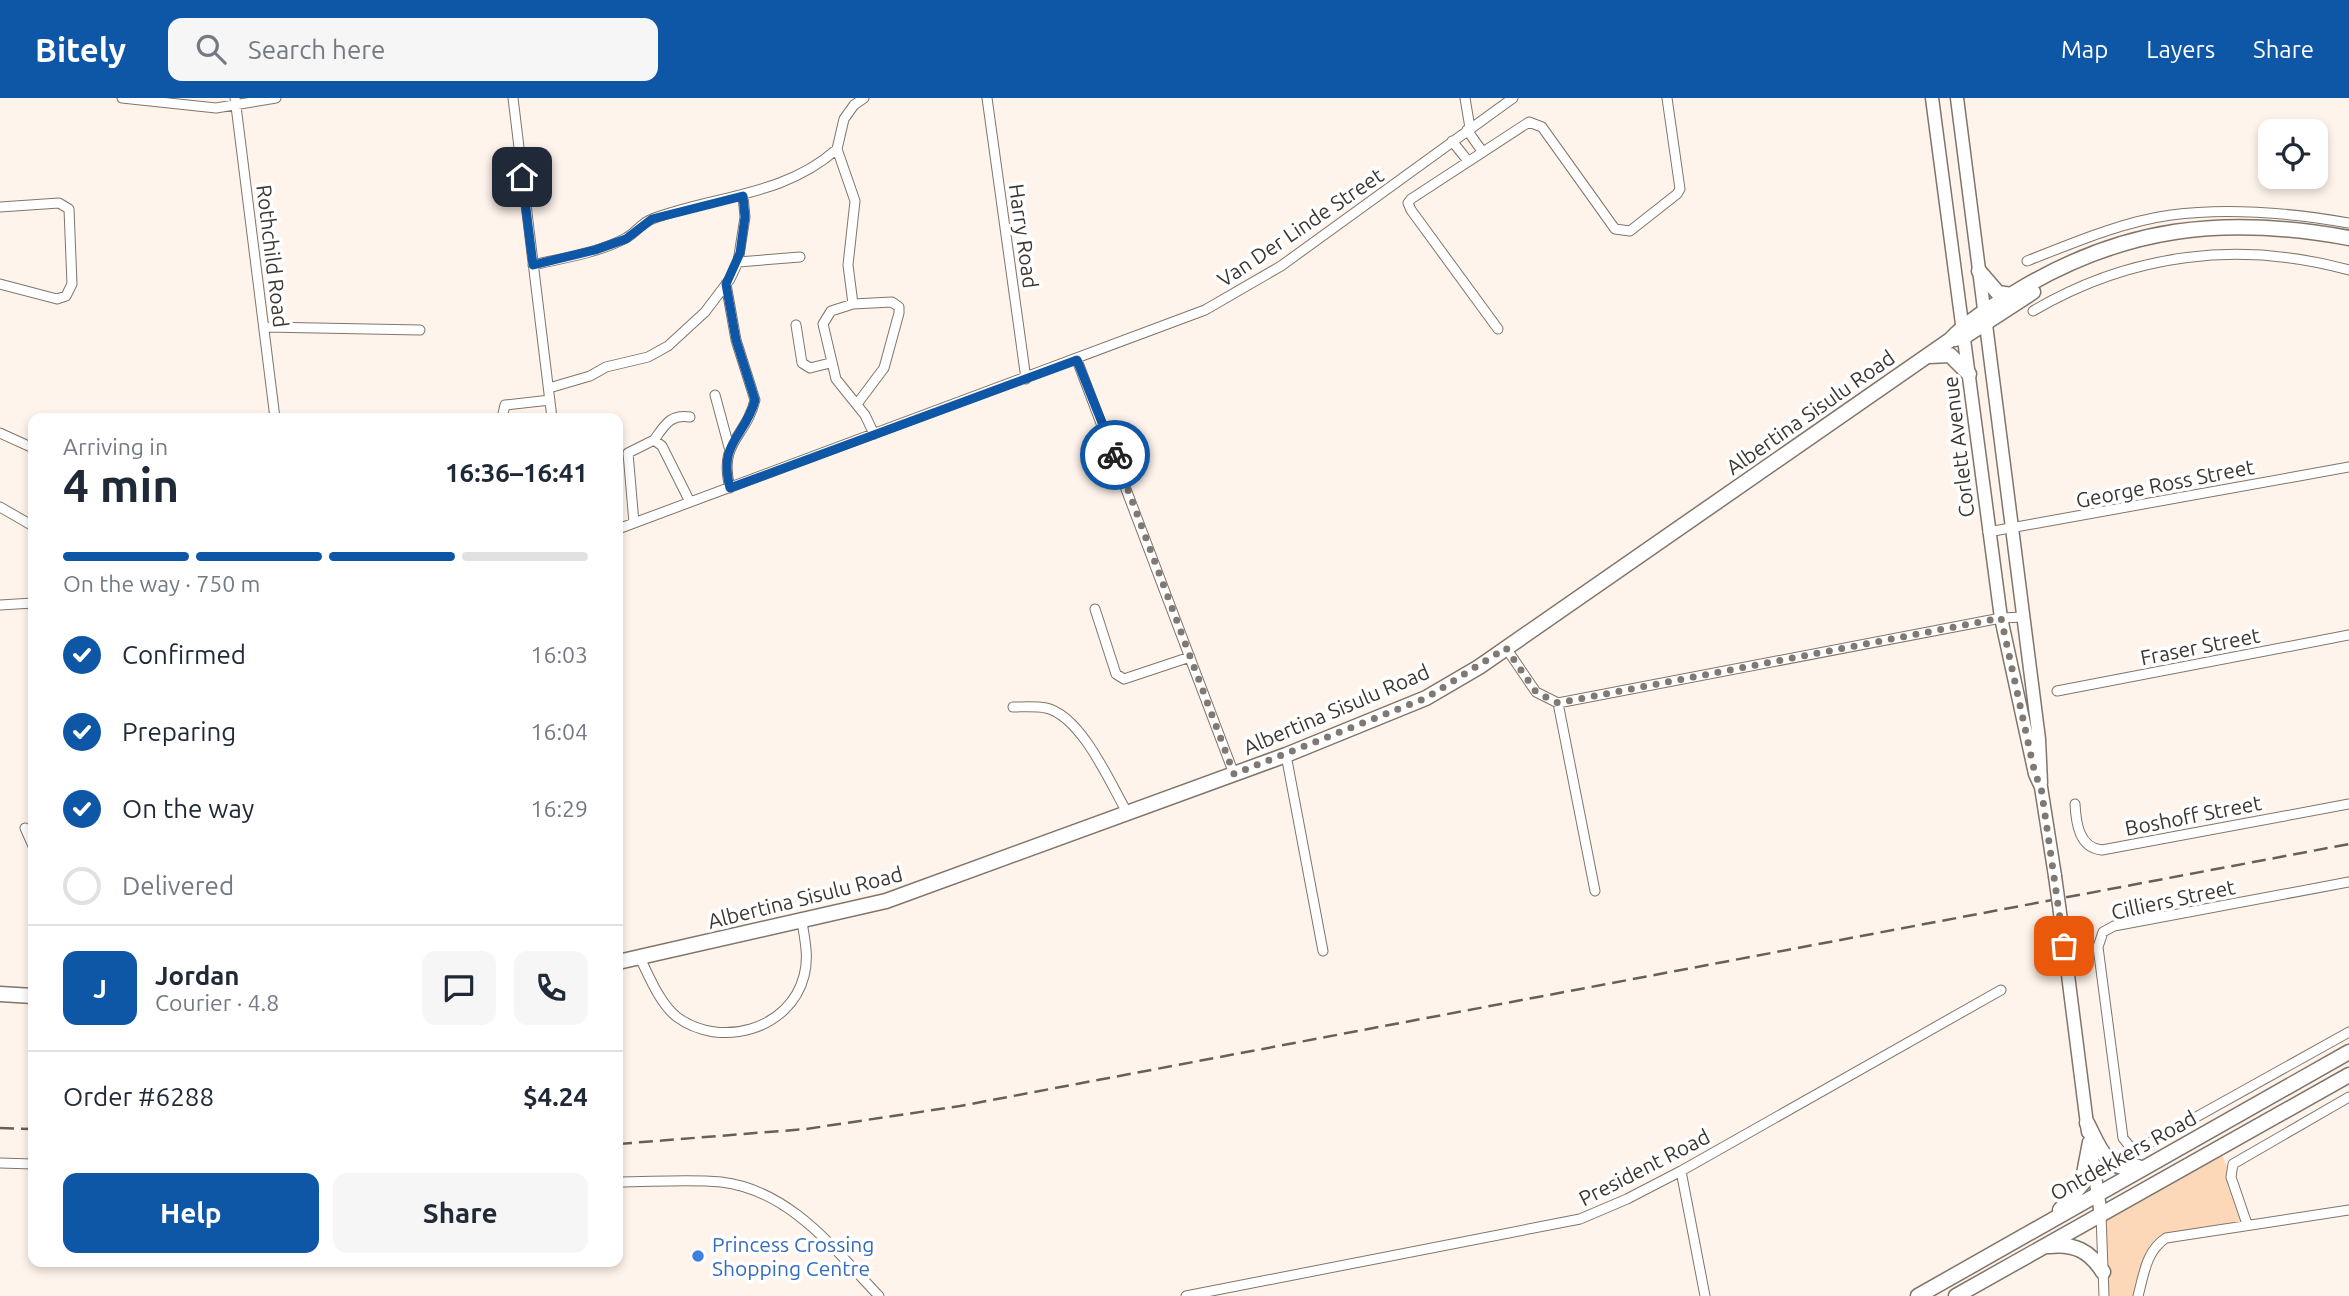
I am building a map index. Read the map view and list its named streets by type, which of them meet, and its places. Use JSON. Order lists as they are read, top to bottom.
{
  "streets": {
    "main road": ["Albertina Sisulu Road", "Ontdekkers Road"],
    "street": [
      "Van Der Linde Street",
      "Harry Road",
      "Rothchild Road",
      "Corlett Avenue",
      "George Ross Street",
      "Fraser Street",
      "Boshoff Street",
      "Cilliers Street",
      "President Road"
    ]
  },
  "crossings": [
    ["Van Der Linde Street", "Harry Road"],
    ["Albertina Sisulu Road", "Corlett Avenue"],
    ["Corlett Avenue", "George Ross Street"],
    ["Corlett Avenue", "Ontdekkers Road"],
    ["Cilliers Street", "Ontdekkers Road"]
  ],
  "places": ["Princess Crossing Shopping Centre"],
  "page": {
    "header": "Bitely",
    "search": "Search here",
    "nav": ["Map", "Layers", "Share"],
    "heading": ["4 min", "Arriving in", "16:36–16:41"],
    "panel": [
      "Jordan",
      "Courier · 4.8",
      "Order #6288",
      "$4.24"
    ],
    "bar": "On the way · 750 m",
    "list": [
      ["Confirmed", "16:03"],
      ["Preparing", "16:04"],
      ["On the way", "16:29"],
      "Delivered"
    ],
    "round": "J",
    "buttons": ["Help", "Share"]
  }
}
